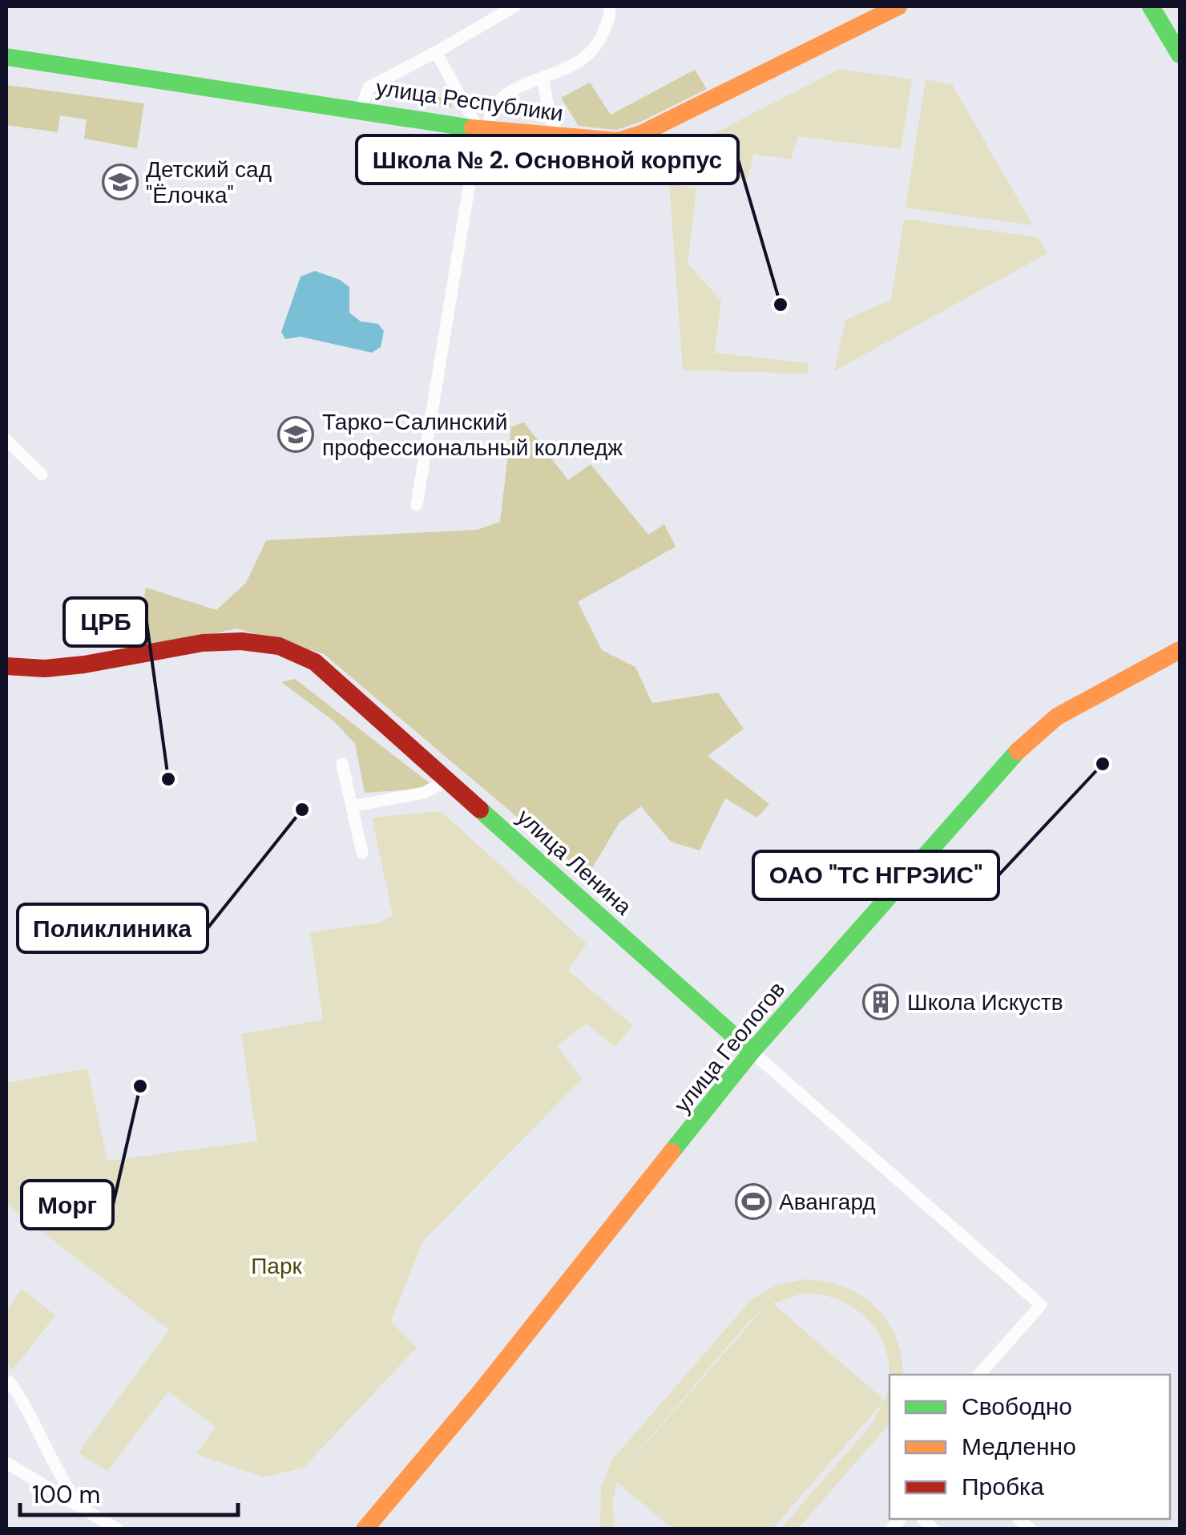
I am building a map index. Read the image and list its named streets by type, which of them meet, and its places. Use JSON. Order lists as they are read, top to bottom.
{
  "streets": {
    "street": ["улица Республики", "улица Ленина", "улица Геологов"]
  },
  "crossings": [
    ["улица Ленина", "улица Геологов"]
  ],
  "parks": ["Парк"],
  "places": {
    "school or university": ["Детский сад \"Ёлочка\"", "Тарко-Салинский профессиональный колледж"],
    "other": [
      "Школа № 2. Основной корпус",
      "ОАО \"ТС НГРЭИС\"",
      "ЦРБ",
      "Поликлиника",
      "Морг"
    ],
    "building": ["Школа Искуств"],
    "sports": ["Авангард"]
  },
  "legend": ["Свободно", "Медленно", "Пробка"],
  "scale_bar": "100 m"
}
